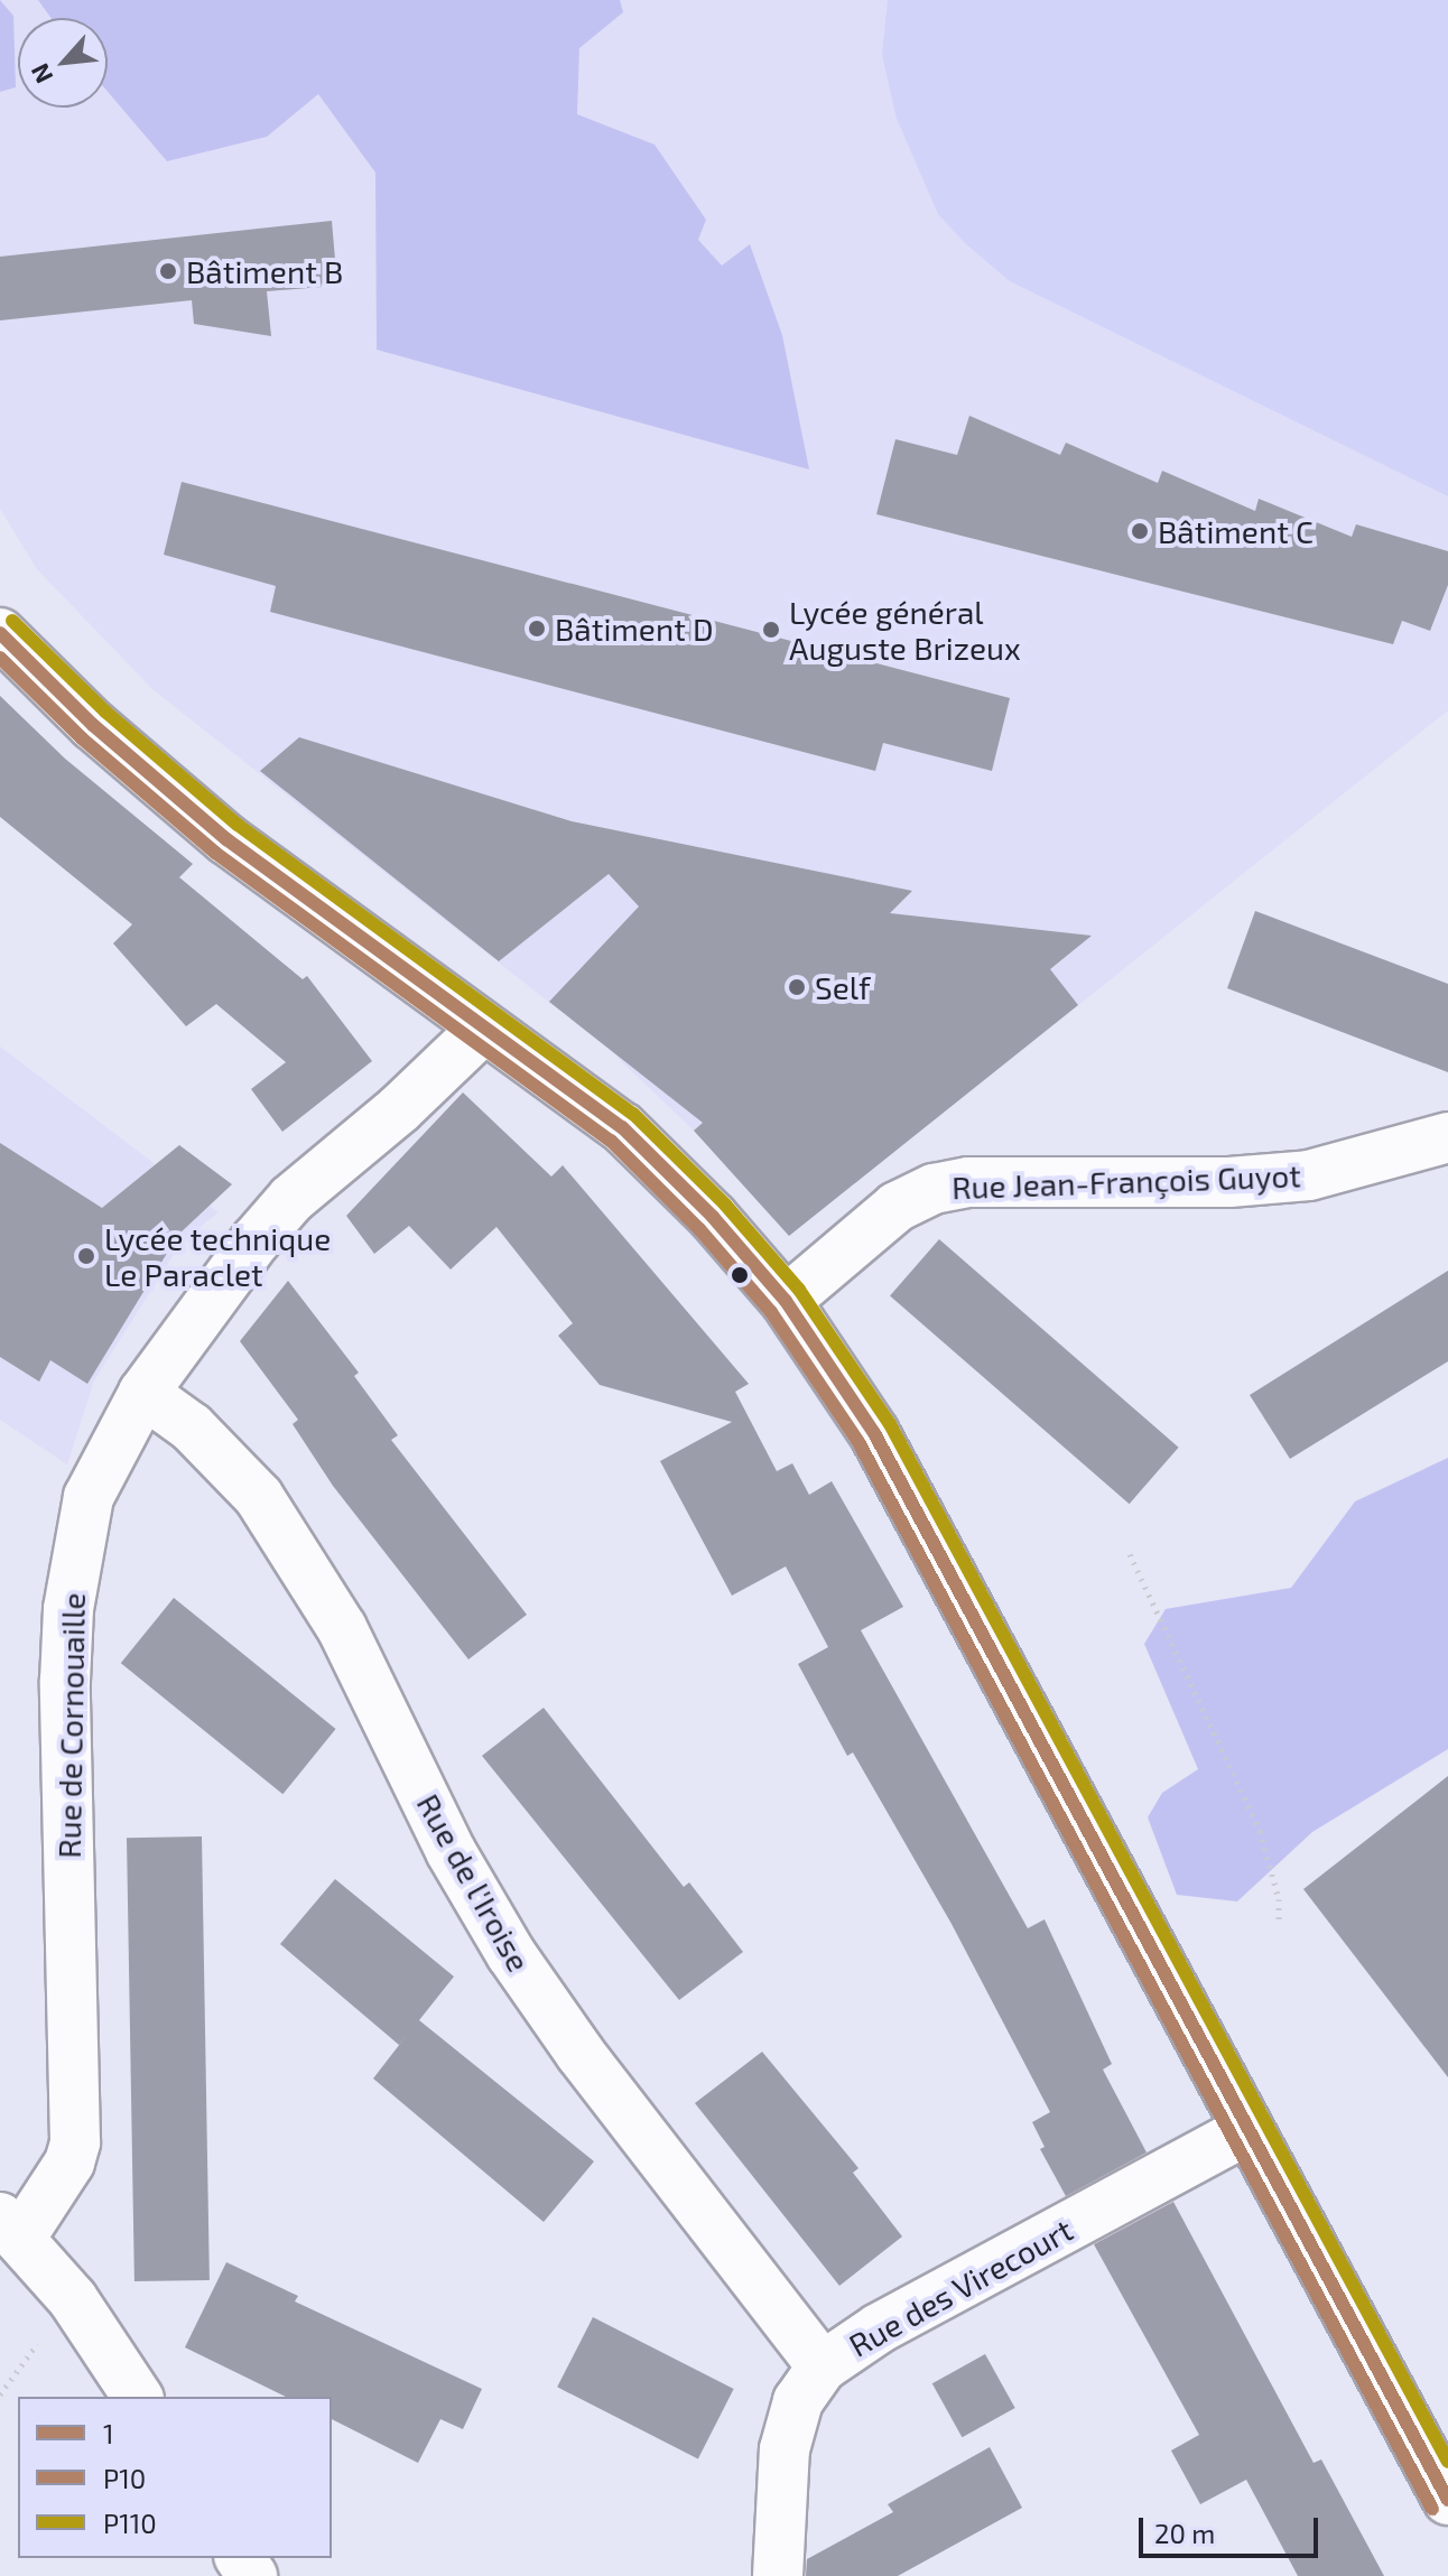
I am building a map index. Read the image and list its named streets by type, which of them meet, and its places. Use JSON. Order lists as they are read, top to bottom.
{
  "streets": {
    "street": [
      "Rue Jean-François Guyot",
      "Rue de Cornouaille",
      "Rue de l'Iroise",
      "Rue des Virecourt"
    ]
  },
  "crossings": [
    ["Rue de Cornouaille", "Rue de l'Iroise"],
    ["Rue de l'Iroise", "Rue des Virecourt"]
  ],
  "places": [
    "Bâtiment B",
    "Bâtiment C",
    "Bâtiment D",
    "Lycée général Auguste Brizeux",
    "Self",
    "Lycée technique Le Paraclet"
  ],
  "lines": ["transit line P110", "transit line 1", "transit line P10"],
  "legend": ["1", "P10", "P110"],
  "scale_bar": "20 m",
  "north": "bottom left"
}
